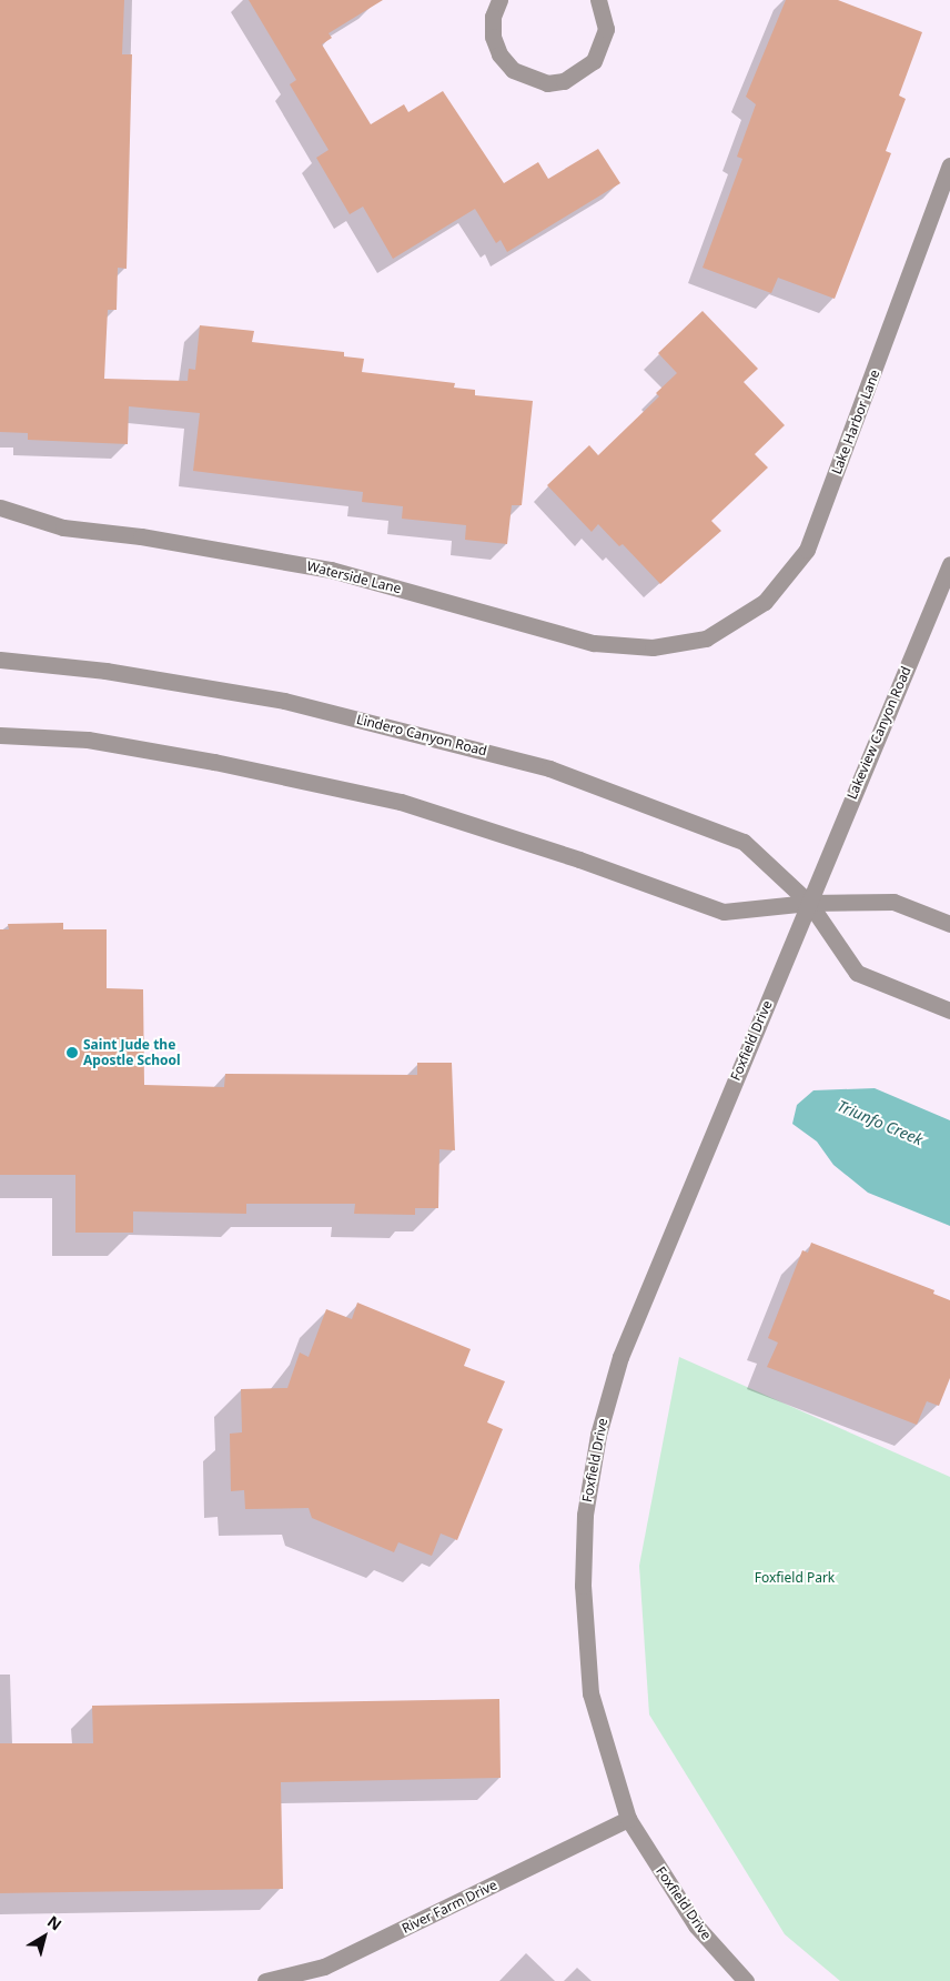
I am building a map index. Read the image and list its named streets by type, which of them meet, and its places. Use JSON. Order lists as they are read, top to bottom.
{
  "streets": {
    "street": [
      "Lake Harbor Lane",
      "Waterside Lane",
      "Lakeview Canyon Road",
      "Lindero Canyon Road",
      "Foxfield Drive",
      "River Farm Drive"
    ]
  },
  "crossings": [
    ["Lake Harbor Lane", "Waterside Lane"],
    ["Lakeview Canyon Road", "Lindero Canyon Road"],
    ["Lakeview Canyon Road", "Foxfield Drive"],
    ["Lindero Canyon Road", "Foxfield Drive"],
    ["Foxfield Drive", "River Farm Drive"]
  ],
  "water": ["Triunfo Creek"],
  "parks": ["Foxfield Park"],
  "places": ["Saint Jude the Apostle School"],
  "north": "top right"
}
